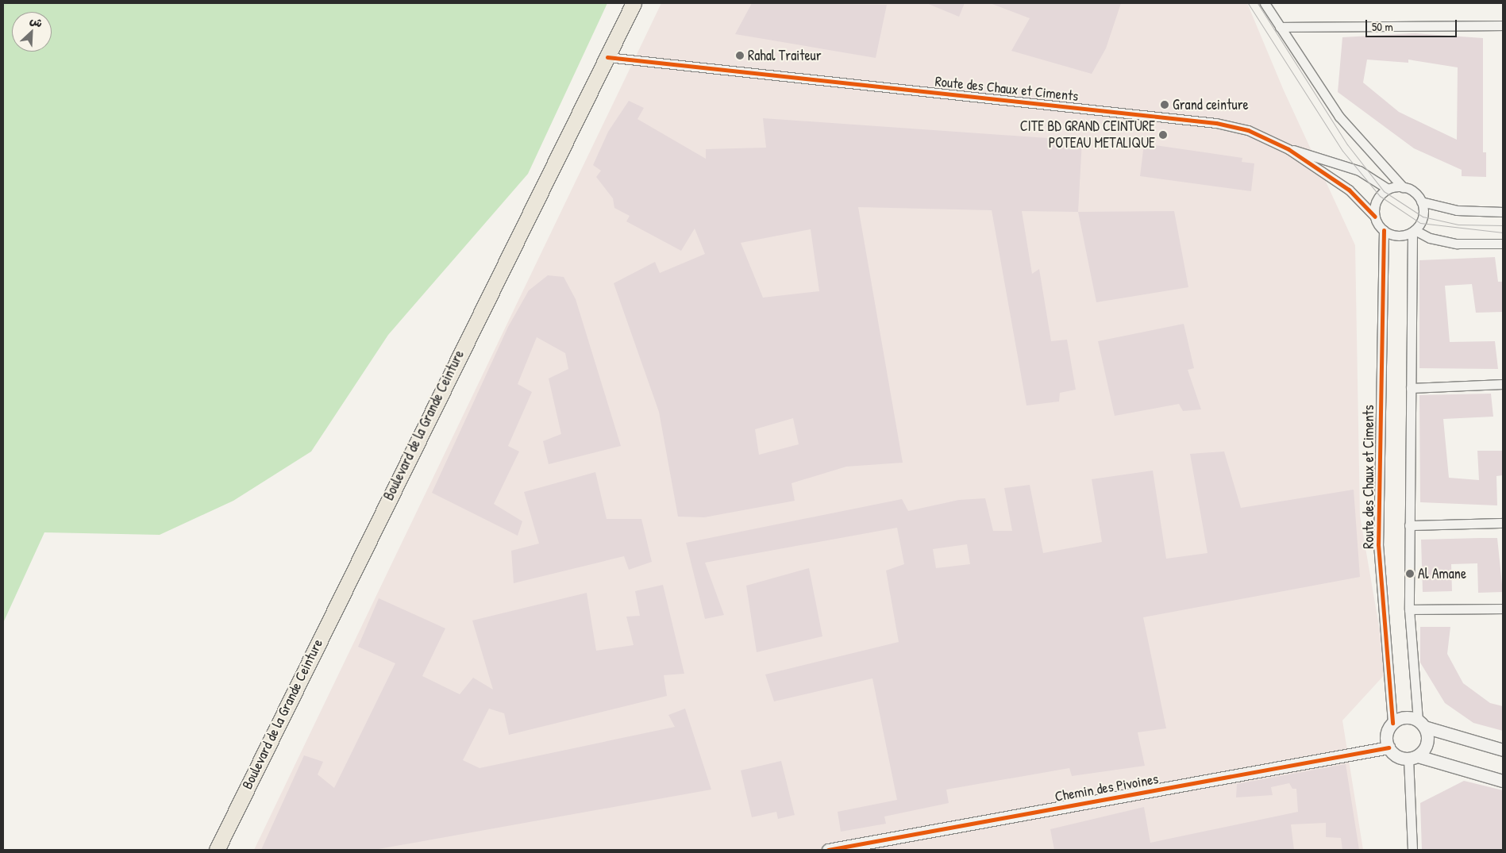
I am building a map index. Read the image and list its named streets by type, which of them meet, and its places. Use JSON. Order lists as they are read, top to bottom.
{
  "streets": {
    "main road": ["Boulevard de la Grande Ceinture"],
    "street": ["Route des Chaux et Ciments", "Chemin des Pivoines"]
  },
  "crossings": [
    ["Route des Chaux et Ciments", "Boulevard de la Grande Ceinture"],
    ["Route des Chaux et Ciments", "Chemin des Pivoines"]
  ],
  "places": [
    "Rahal Traiteur",
    "Grand ceinture",
    "CITE BD GRAND CEINTURE POTEAU METALIQUE",
    "Al Amane"
  ],
  "scale_bar": "50 m",
  "north": "top right"
}
